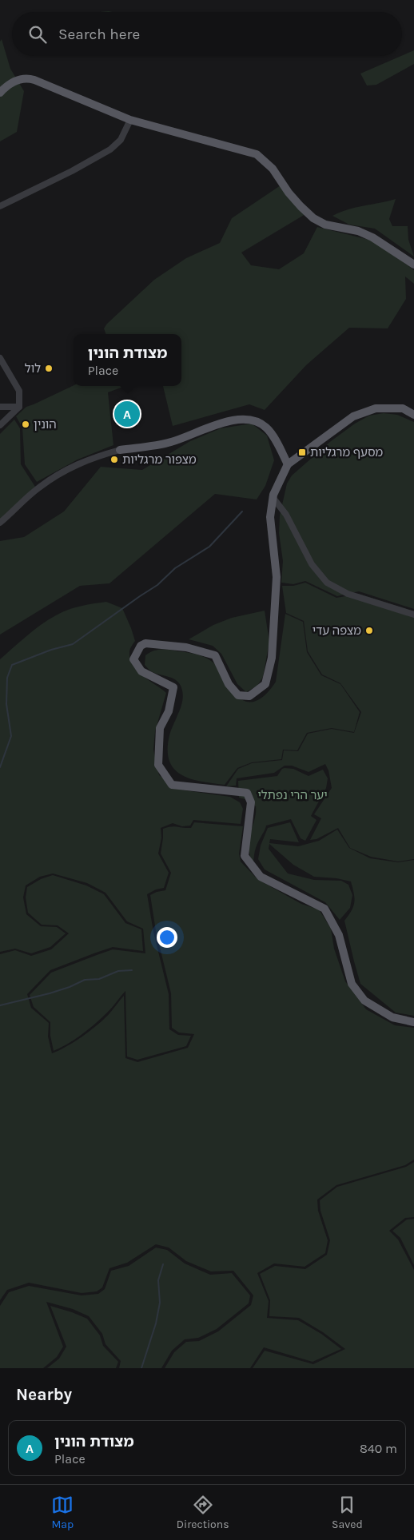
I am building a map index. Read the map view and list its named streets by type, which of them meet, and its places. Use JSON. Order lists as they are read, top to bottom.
{
  "parks": ["יער הרי נפתלי"],
  "places": {
    "other": [
      "לול",
      "הונין",
      "מצפור מרגליות",
      "מצפה עדי"
    ],
    "transit": ["מסעף מרגליות"]
  },
  "page": {
    "search": "Search here",
    "popup": ["מצודת הונין", "Place"],
    "pins": "A",
    "heading": "Nearby",
    "list": [
      {
        "mark": "A",
        "name": "מצודת הונין",
        "note": "Place",
        "value": "840 m"
      }
    ],
    "nav": ["Map", "Directions", "Saved"]
  }
}
